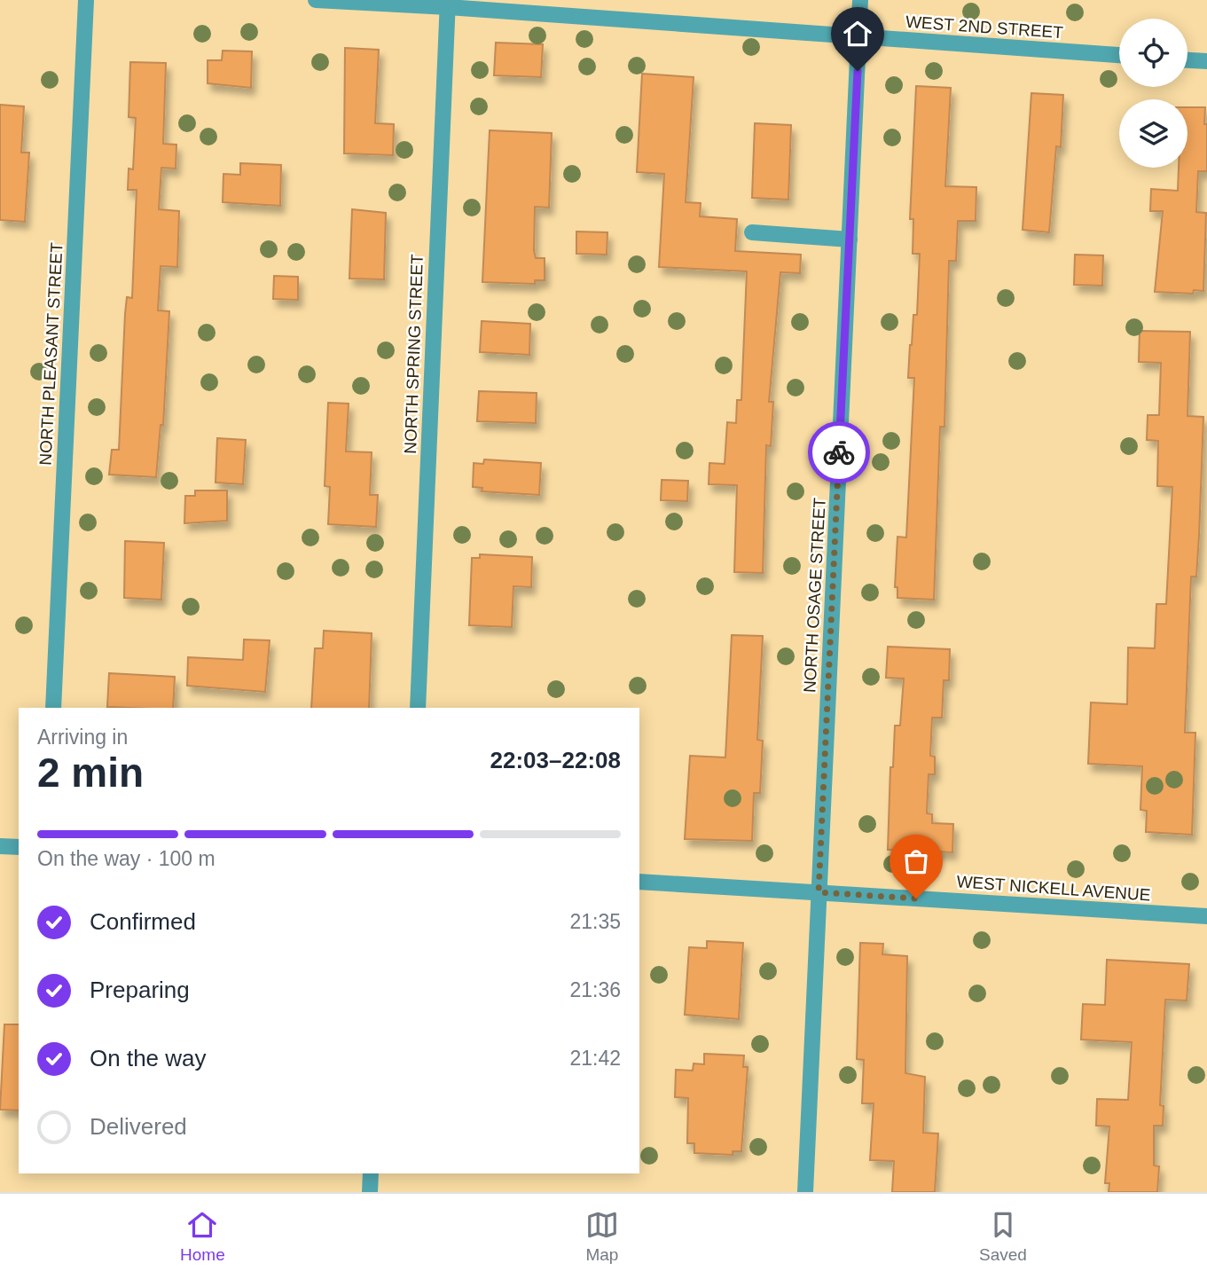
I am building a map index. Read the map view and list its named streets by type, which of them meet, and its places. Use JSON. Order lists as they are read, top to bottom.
{
  "streets": {
    "street": [
      "WEST 2ND STREET",
      "NORTH PLEASANT STREET",
      "NORTH SPRING STREET",
      "NORTH OSAGE STREET",
      "WEST NICKELL AVENUE"
    ]
  },
  "crossings": [
    ["WEST 2ND STREET", "NORTH SPRING STREET"],
    ["WEST 2ND STREET", "NORTH OSAGE STREET"],
    ["NORTH OSAGE STREET", "WEST NICKELL AVENUE"]
  ],
  "page": {
    "heading": ["2 min", "Arriving in", "22:03–22:08"],
    "bar": "On the way · 100 m",
    "list": [
      ["Confirmed", "21:35"],
      ["Preparing", "21:36"],
      ["On the way", "21:42"],
      "Delivered"
    ],
    "tabs": ["Home", "Map", "Saved"]
  }
}
